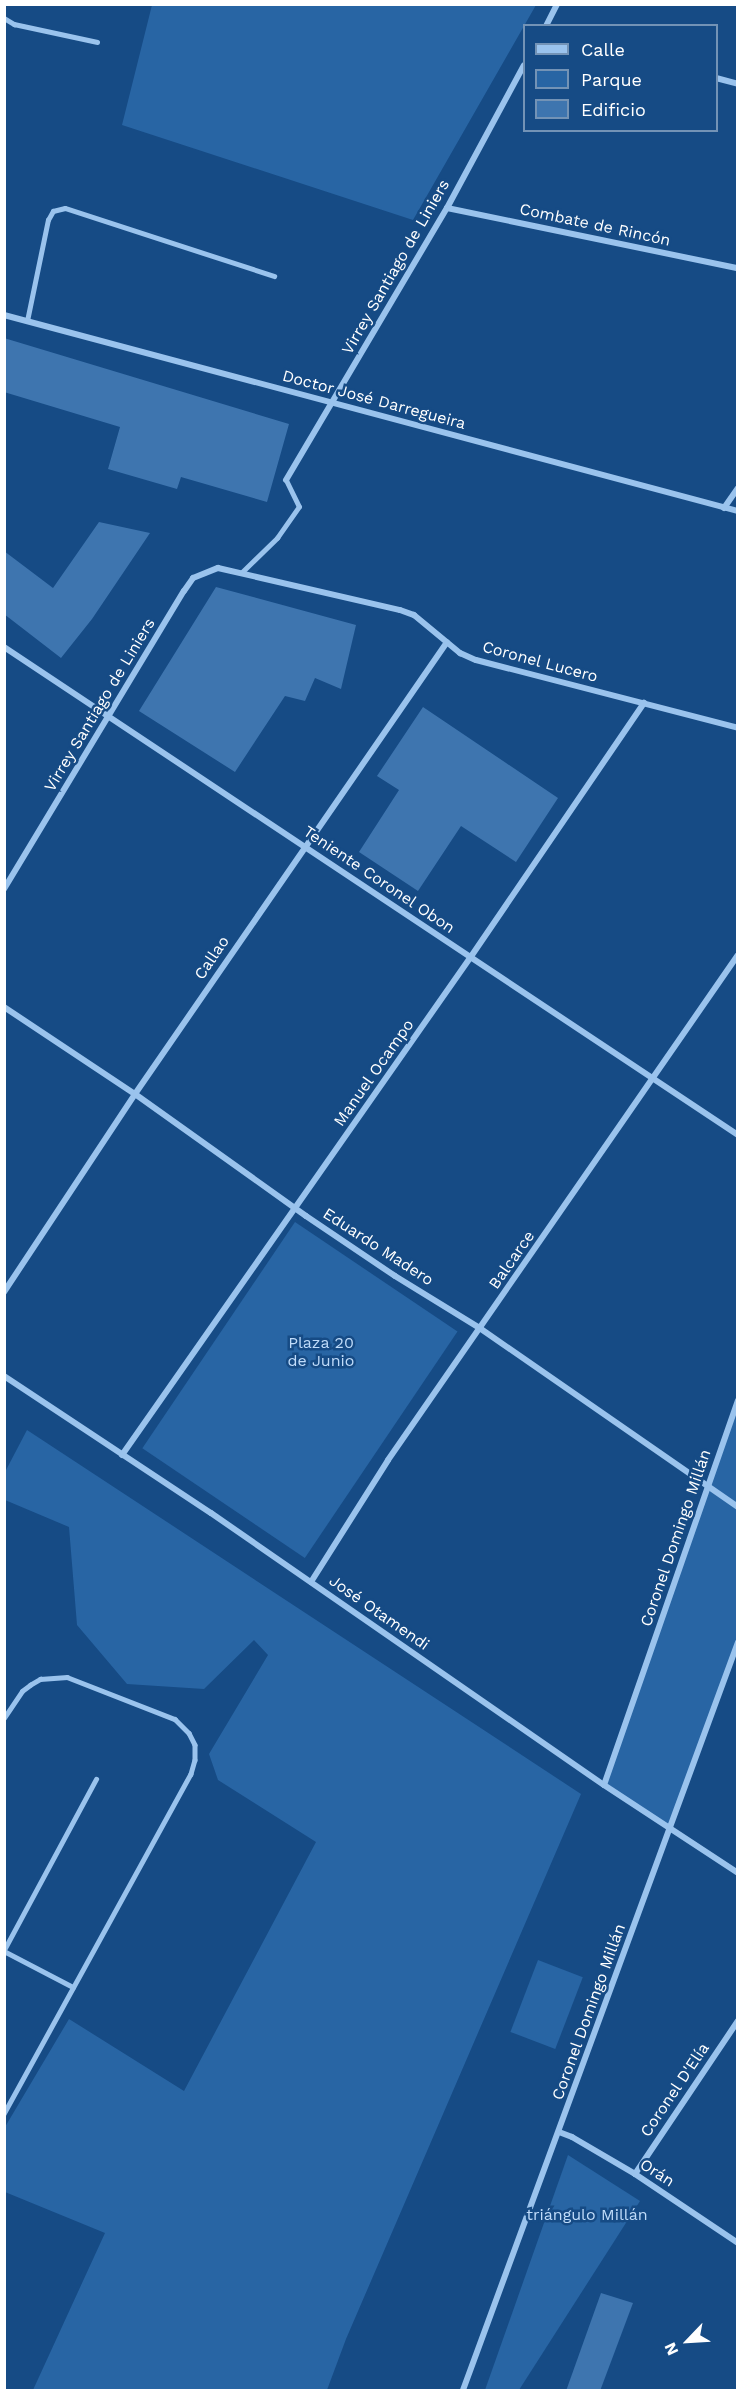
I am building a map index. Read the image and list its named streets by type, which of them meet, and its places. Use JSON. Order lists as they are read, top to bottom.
{
  "streets": {
    "street": [
      "Combate de Rincón",
      "Virrey Santiago de Liniers",
      "Doctor José Darregueira",
      "Coronel Lucero",
      "Teniente Coronel Obon",
      "Callao",
      "Manuel Ocampo",
      "Eduardo Madero",
      "Balcarce",
      "Coronel Domingo Millán",
      "José Otamendi",
      "Coronel D'Elía",
      "Orán"
    ]
  },
  "crossings": [
    ["Combate de Rincón", "Virrey Santiago de Liniers"],
    ["Virrey Santiago de Liniers", "Doctor José Darregueira"],
    ["Virrey Santiago de Liniers", "Coronel Lucero"],
    ["Virrey Santiago de Liniers", "Teniente Coronel Obon"],
    ["Coronel Lucero", "Callao"],
    ["Coronel Lucero", "Manuel Ocampo"],
    ["Teniente Coronel Obon", "Callao"],
    ["Teniente Coronel Obon", "Manuel Ocampo"],
    ["Teniente Coronel Obon", "Balcarce"],
    ["Callao", "Eduardo Madero"],
    ["Manuel Ocampo", "Eduardo Madero"],
    ["Manuel Ocampo", "José Otamendi"],
    ["Eduardo Madero", "Balcarce"],
    ["Eduardo Madero", "Coronel Domingo Millán"],
    ["Balcarce", "José Otamendi"],
    ["Coronel Domingo Millán", "José Otamendi"],
    ["Coronel Domingo Millán", "Orán"],
    ["Coronel D'Elía", "Orán"]
  ],
  "parks": ["Plaza 20 de Junio", "triángulo Millán"],
  "legend": ["Calle", "Parque", "Edificio"],
  "north": "bottom left"
}
